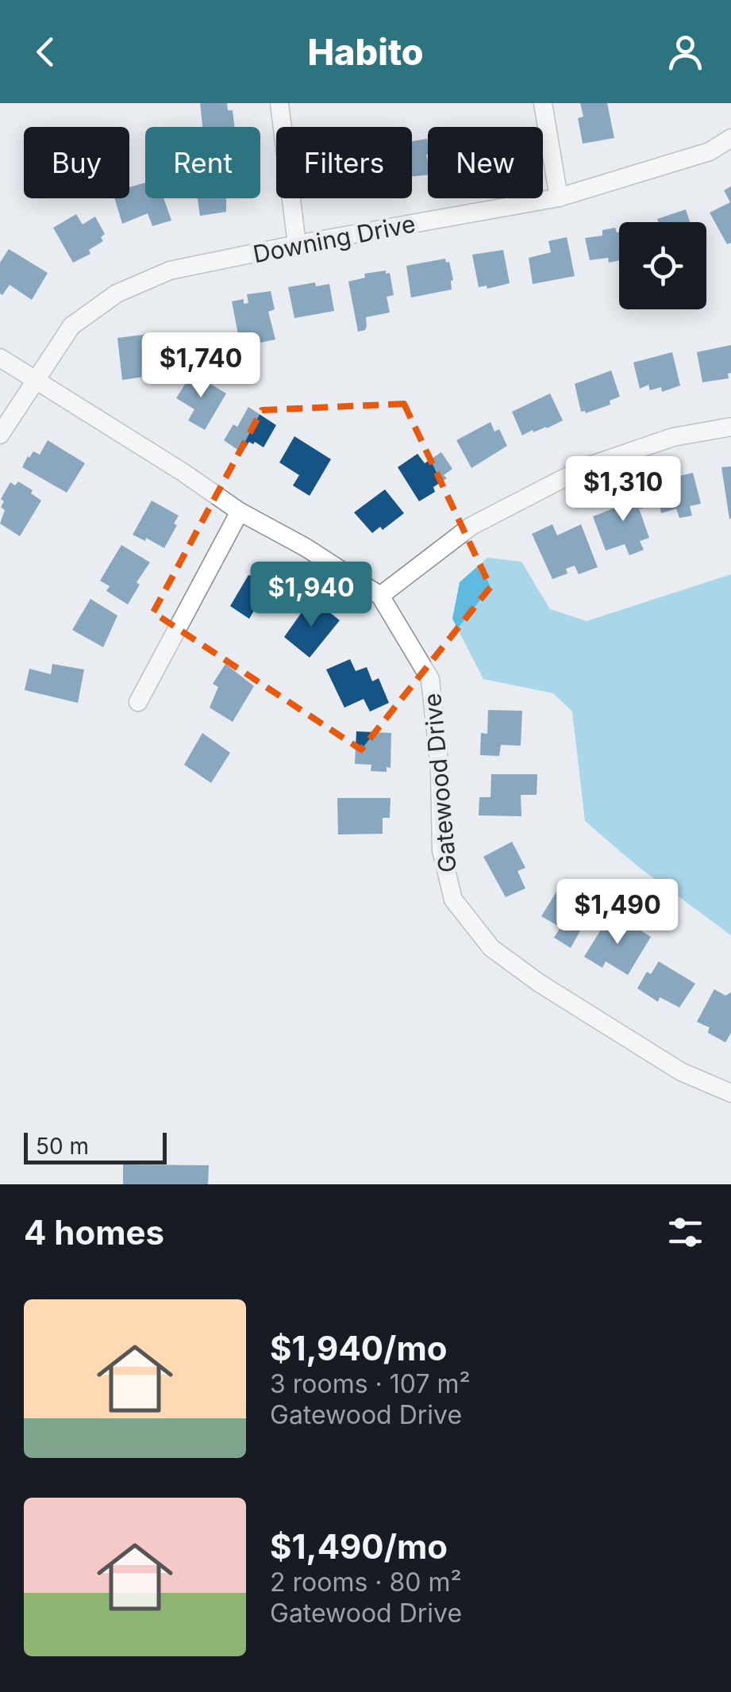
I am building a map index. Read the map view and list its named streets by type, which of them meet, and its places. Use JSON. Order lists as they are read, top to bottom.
{
  "streets": {
    "street": ["Downing Drive", "Gatewood Drive"]
  },
  "crossings": [
    ["Downing Drive", "Gatewood Drive"]
  ],
  "scale_bar": "50 m",
  "page": {
    "header": "Habito",
    "chip": [
      "Buy",
      "Rent",
      "Filters",
      "New"
    ],
    "price": [
      "$1,740",
      "$1,310",
      "$1,940",
      "$1,490"
    ],
    "scale": "50 m",
    "heading": "4 homes",
    "list": [
      {
        "name": "$1,940/mo",
        "note": "3 rooms · 107 m² · Gatewood Drive"
      },
      {
        "name": "$1,490/mo",
        "note": "2 rooms · 80 m² · Gatewood Drive"
      }
    ]
  }
}
